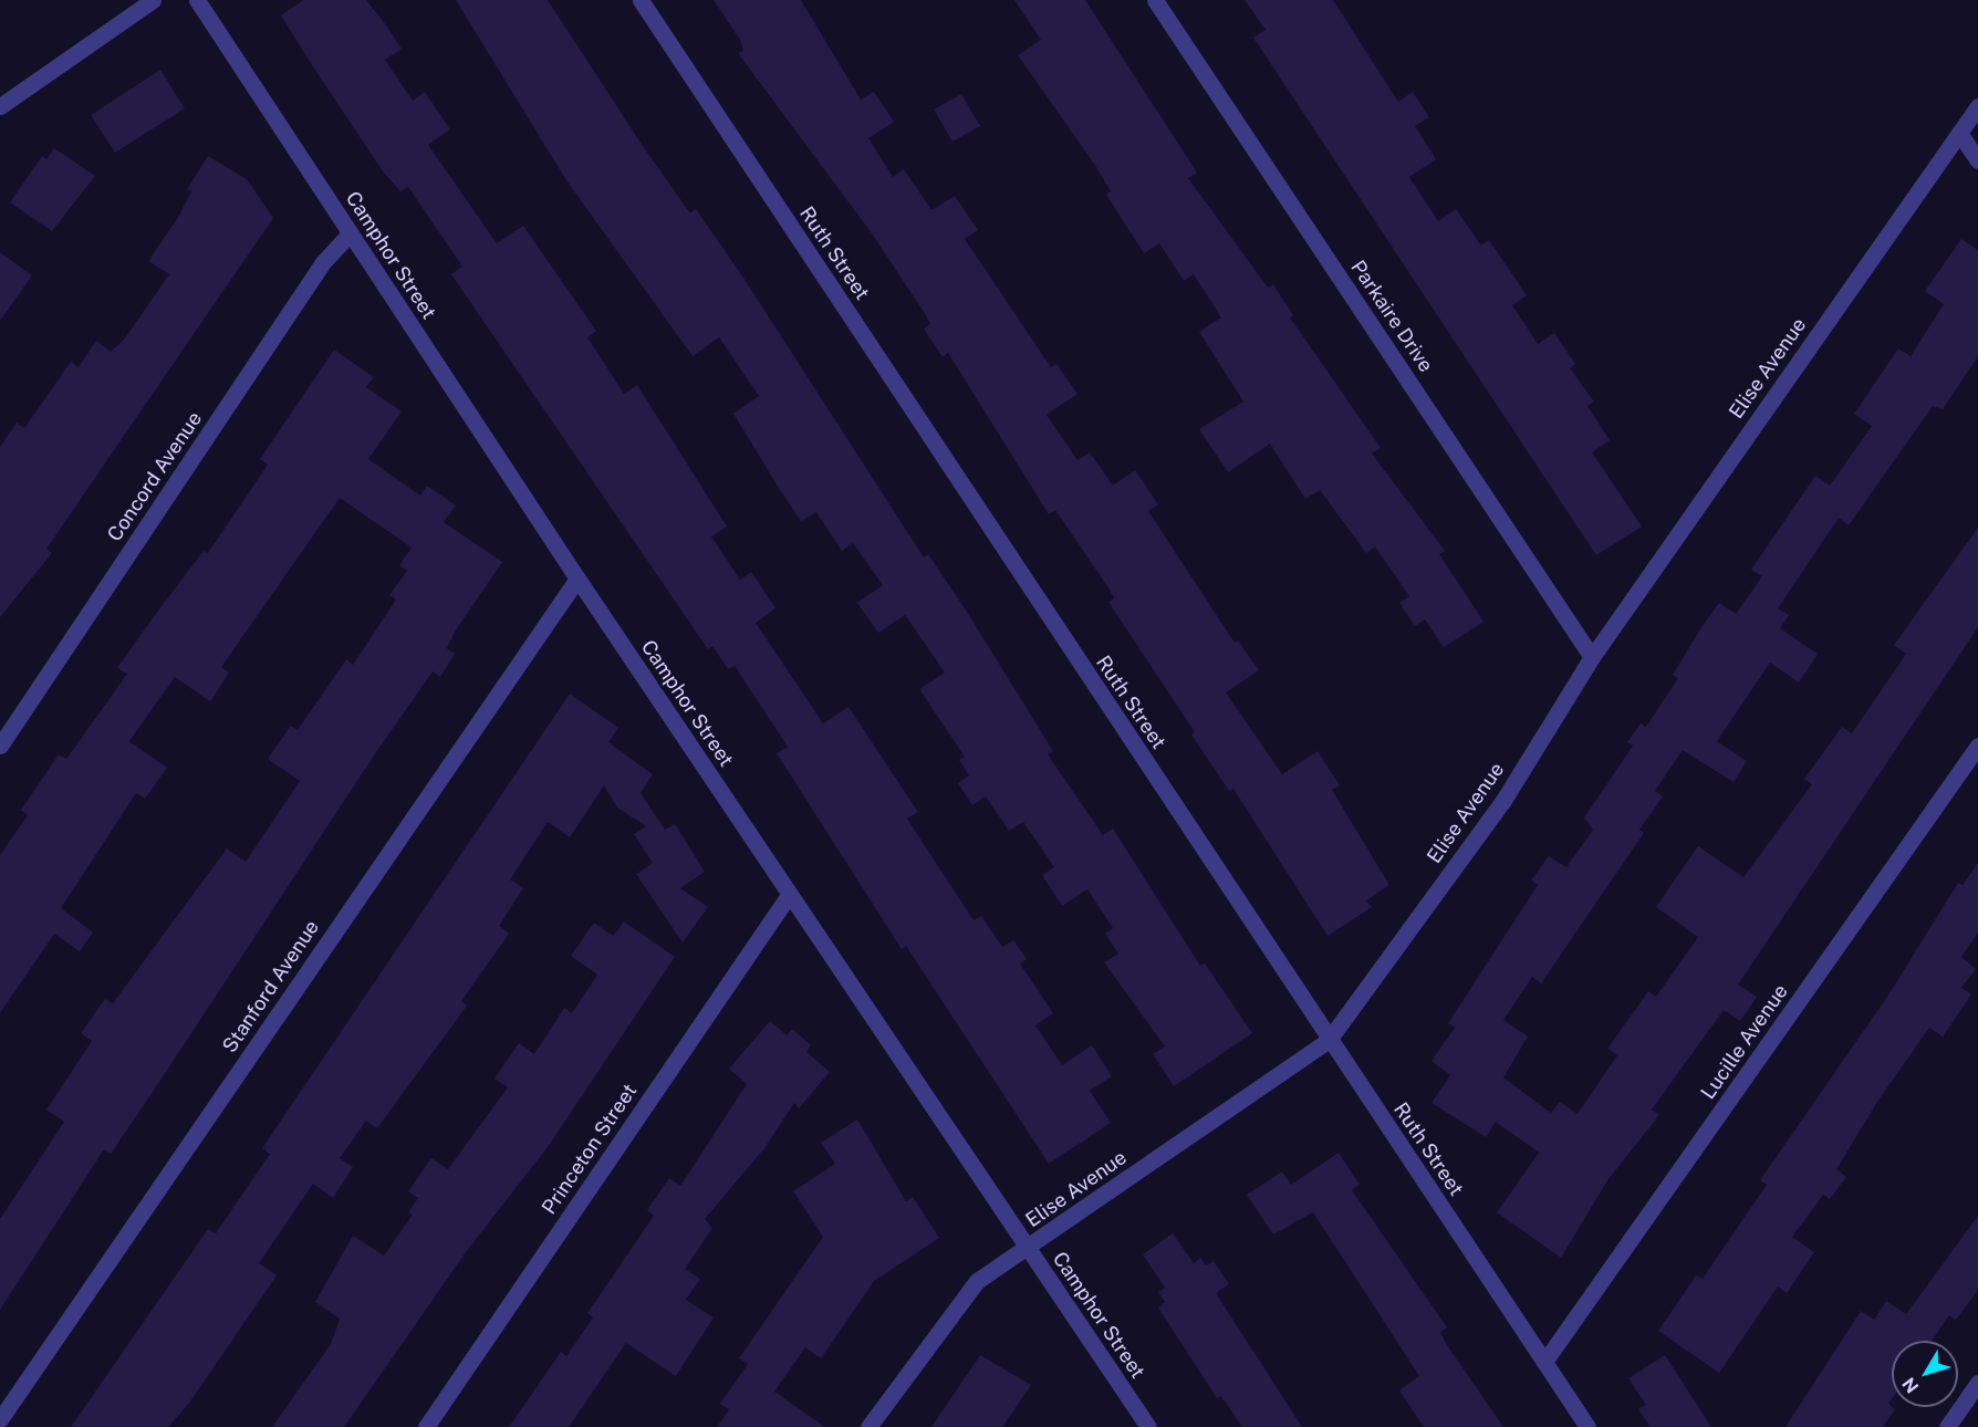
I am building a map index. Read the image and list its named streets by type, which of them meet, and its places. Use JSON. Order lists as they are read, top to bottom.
{
  "streets": {
    "street": [
      "Ruth Street",
      "Camphor Street",
      "Parkaire Drive",
      "Elise Avenue",
      "Concord Avenue",
      "Stanford Avenue",
      "Lucille Avenue",
      "Princeton Street"
    ]
  },
  "crossings": [
    ["Ruth Street", "Elise Avenue"],
    ["Ruth Street", "Lucille Avenue"],
    ["Camphor Street", "Elise Avenue"],
    ["Camphor Street", "Concord Avenue"],
    ["Camphor Street", "Stanford Avenue"],
    ["Camphor Street", "Princeton Street"],
    ["Parkaire Drive", "Elise Avenue"]
  ],
  "north": "bottom left"
}
